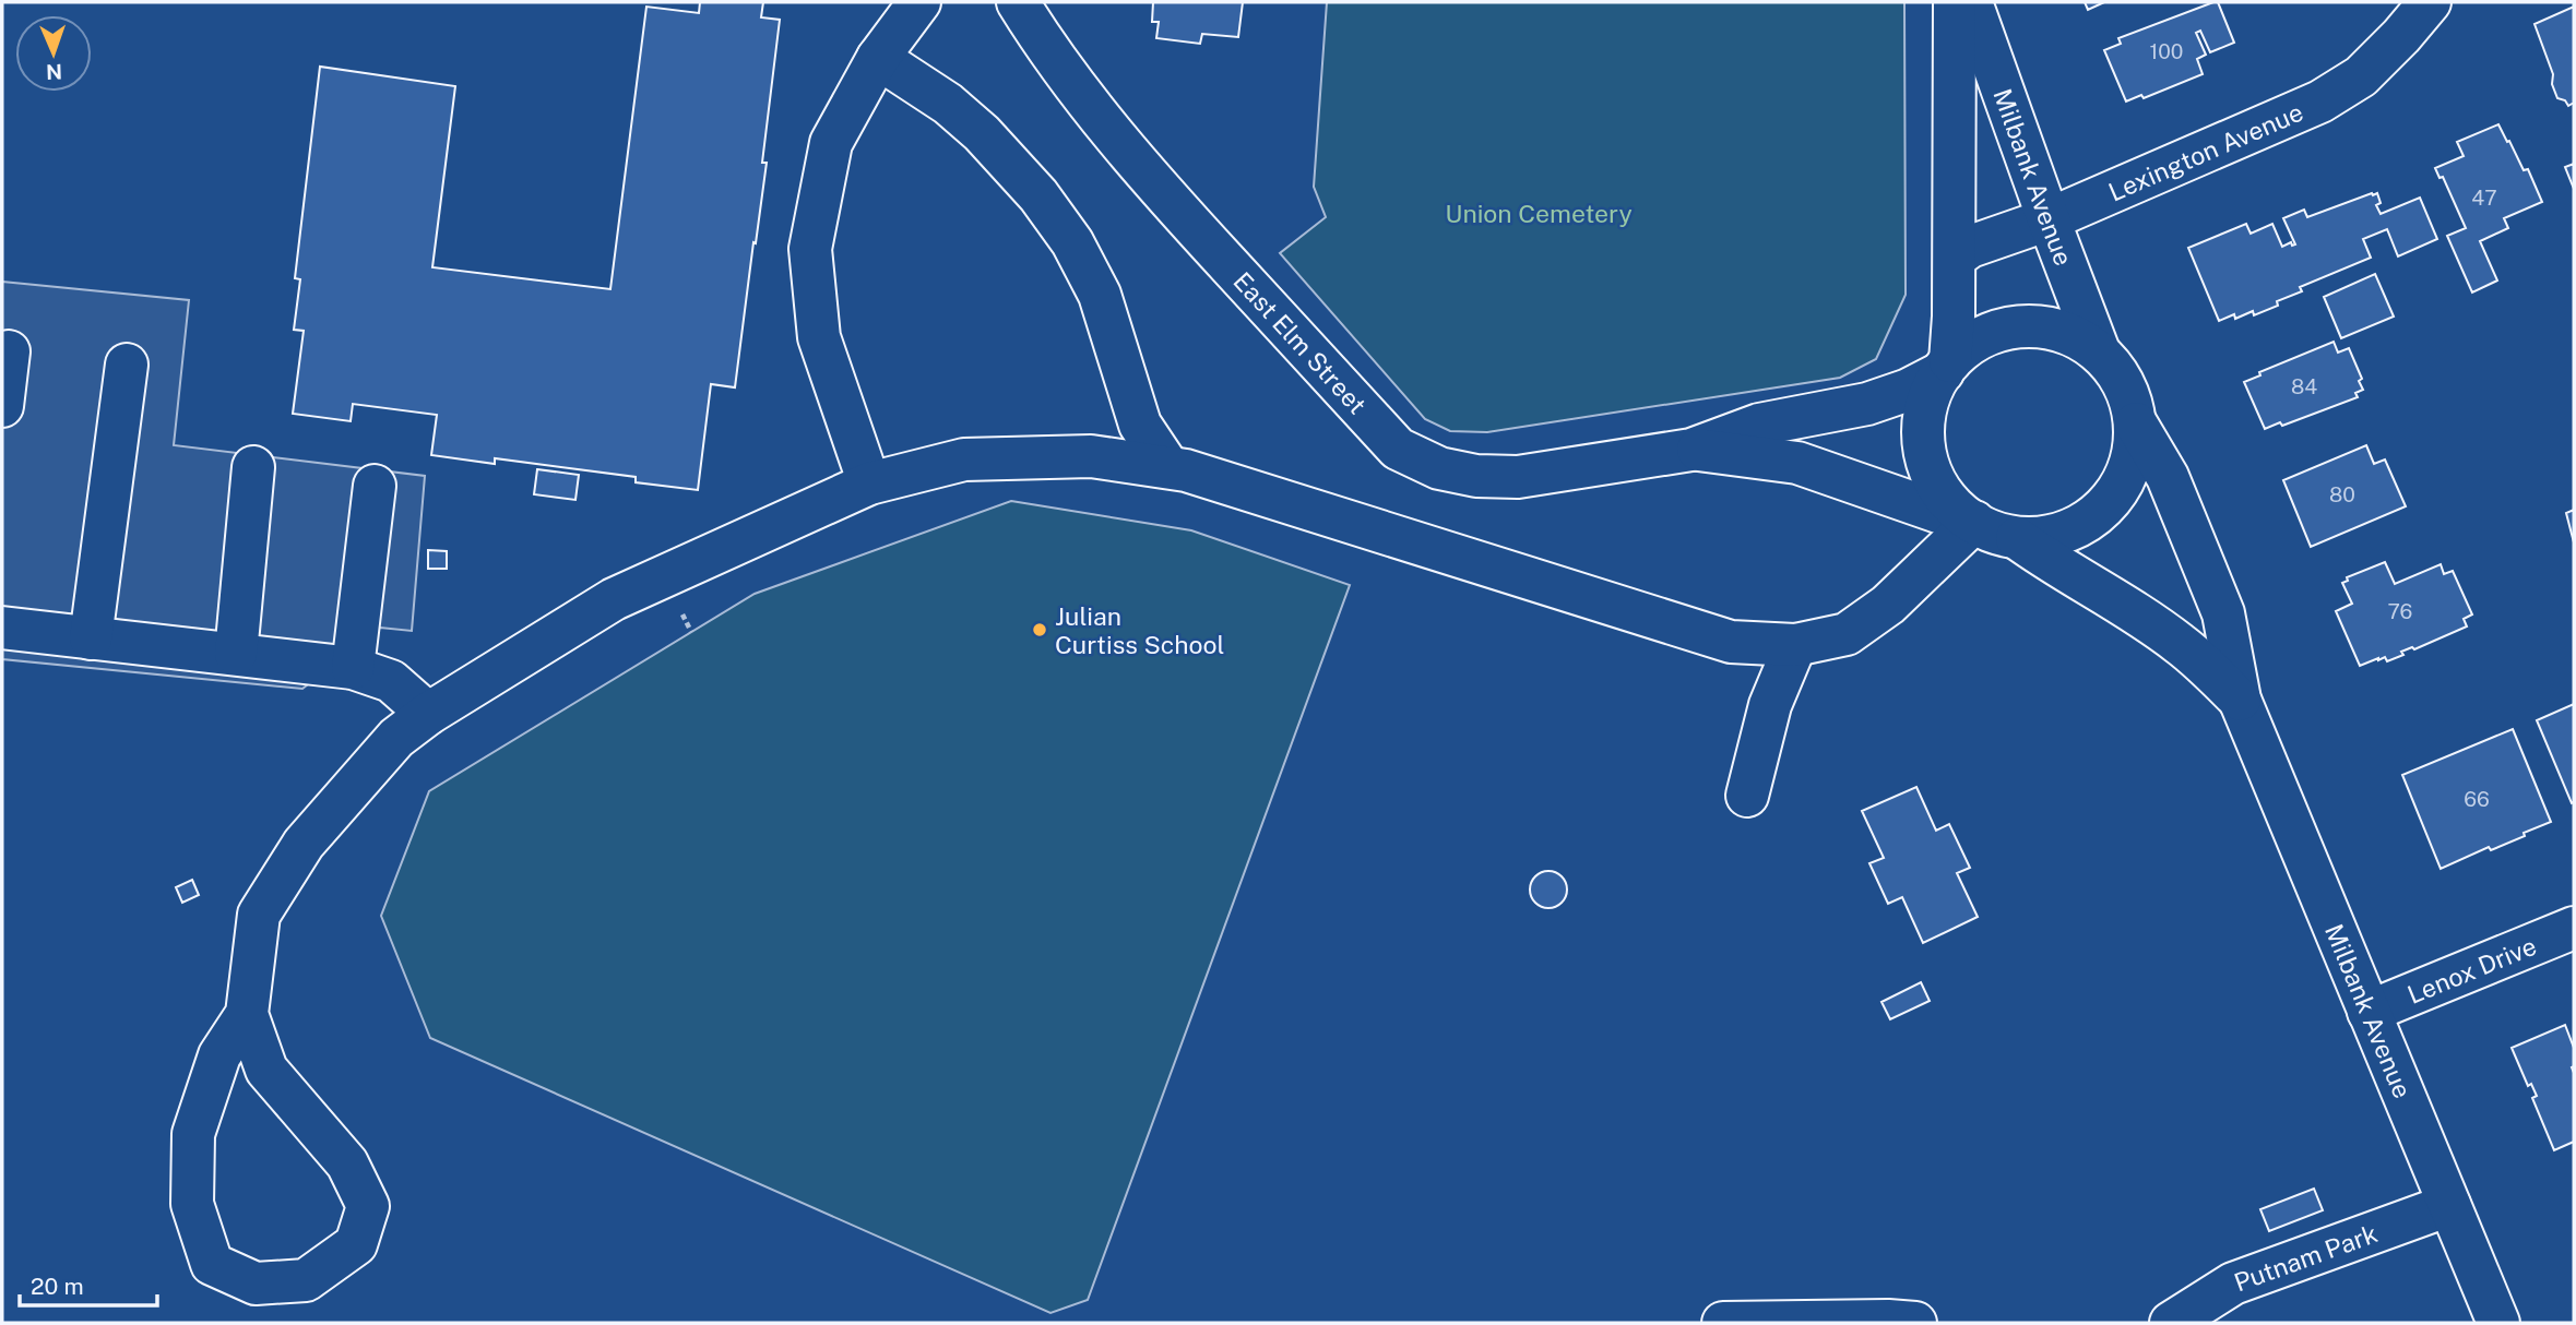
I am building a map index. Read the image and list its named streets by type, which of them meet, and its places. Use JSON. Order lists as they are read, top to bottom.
{
  "streets": {
    "street": [
      "Lexington Avenue",
      "Milbank Avenue",
      "East Elm Street",
      "Lenox Drive",
      "Putnam Park"
    ]
  },
  "crossings": [
    ["Lexington Avenue", "Milbank Avenue"],
    ["Milbank Avenue", "East Elm Street"],
    ["Milbank Avenue", "Lenox Drive"],
    ["Milbank Avenue", "Putnam Park"]
  ],
  "parks": ["Union Cemetery"],
  "places": ["Julian Curtiss School"],
  "house_numbers": [
    "100",
    "47",
    "84",
    "80",
    "76",
    "66"
  ],
  "scale_bar": "20 m",
  "north": "bottom"
}
